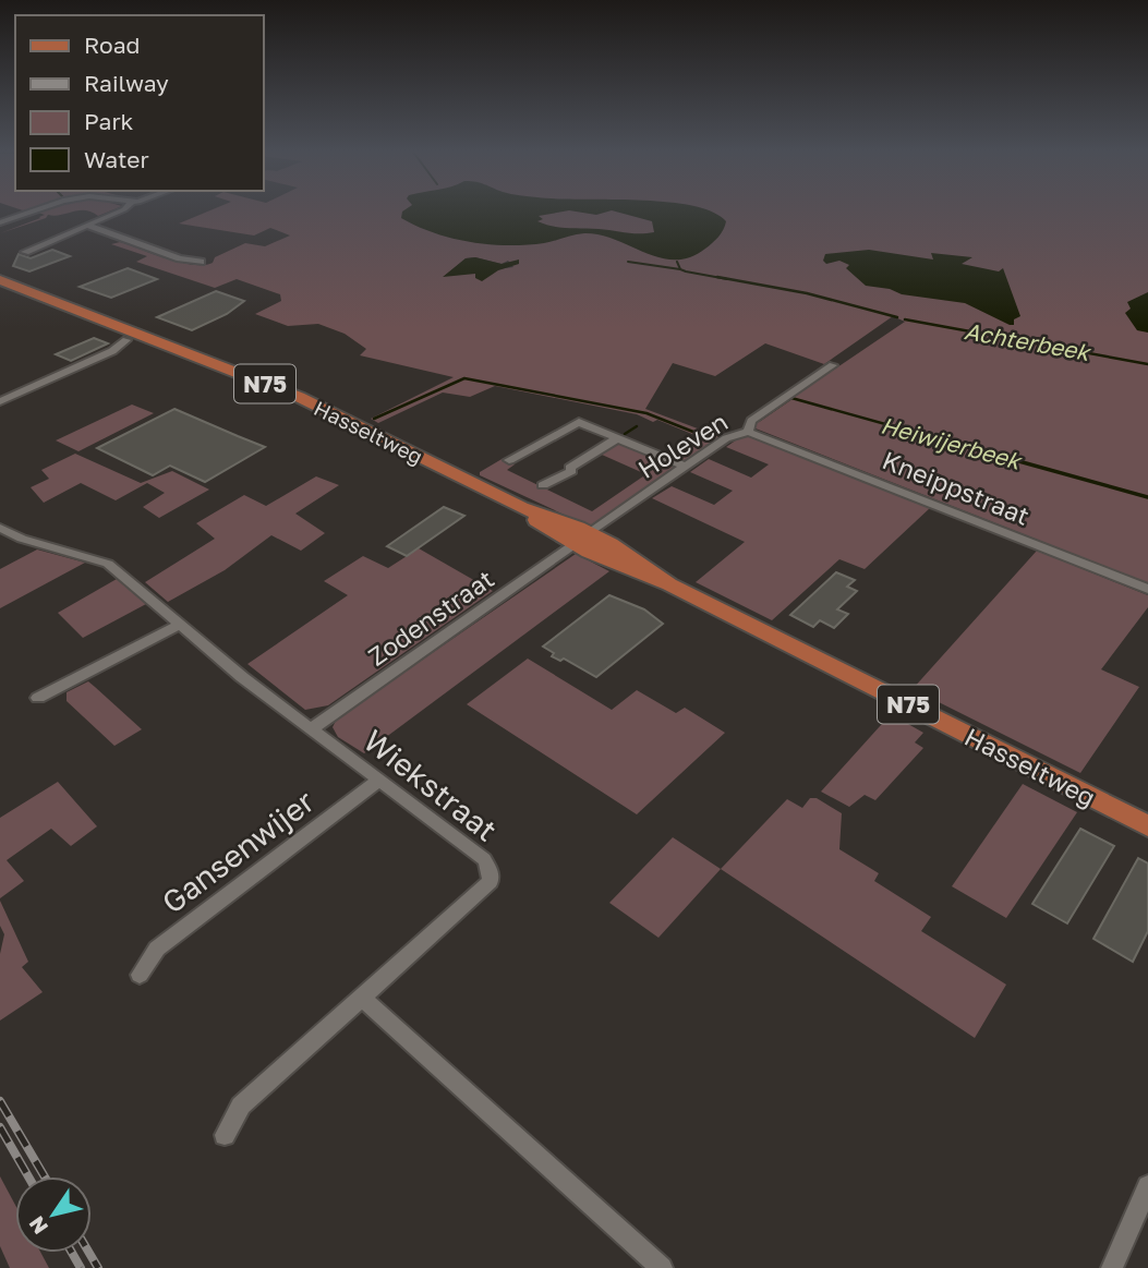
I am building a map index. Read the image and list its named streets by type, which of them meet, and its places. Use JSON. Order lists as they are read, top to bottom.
{
  "streets": {
    "main road": ["N75", "Hasseltweg"],
    "street": [
      "Holeven",
      "Kneippstraat",
      "Zodenstraat",
      "Wiekstraat",
      "Gansenwijer"
    ]
  },
  "crossings": [
    ["Hasseltweg", "Holeven"],
    ["Hasseltweg", "Zodenstraat"],
    ["Holeven", "Kneippstraat"],
    ["Holeven", "Zodenstraat"],
    ["Zodenstraat", "Wiekstraat"],
    ["Wiekstraat", "Gansenwijer"]
  ],
  "water": ["Achterbeek", "Heiwijerbeek"],
  "legend": [
    "Road",
    "Railway",
    "Park",
    "Water"
  ],
  "north": "bottom left"
}
